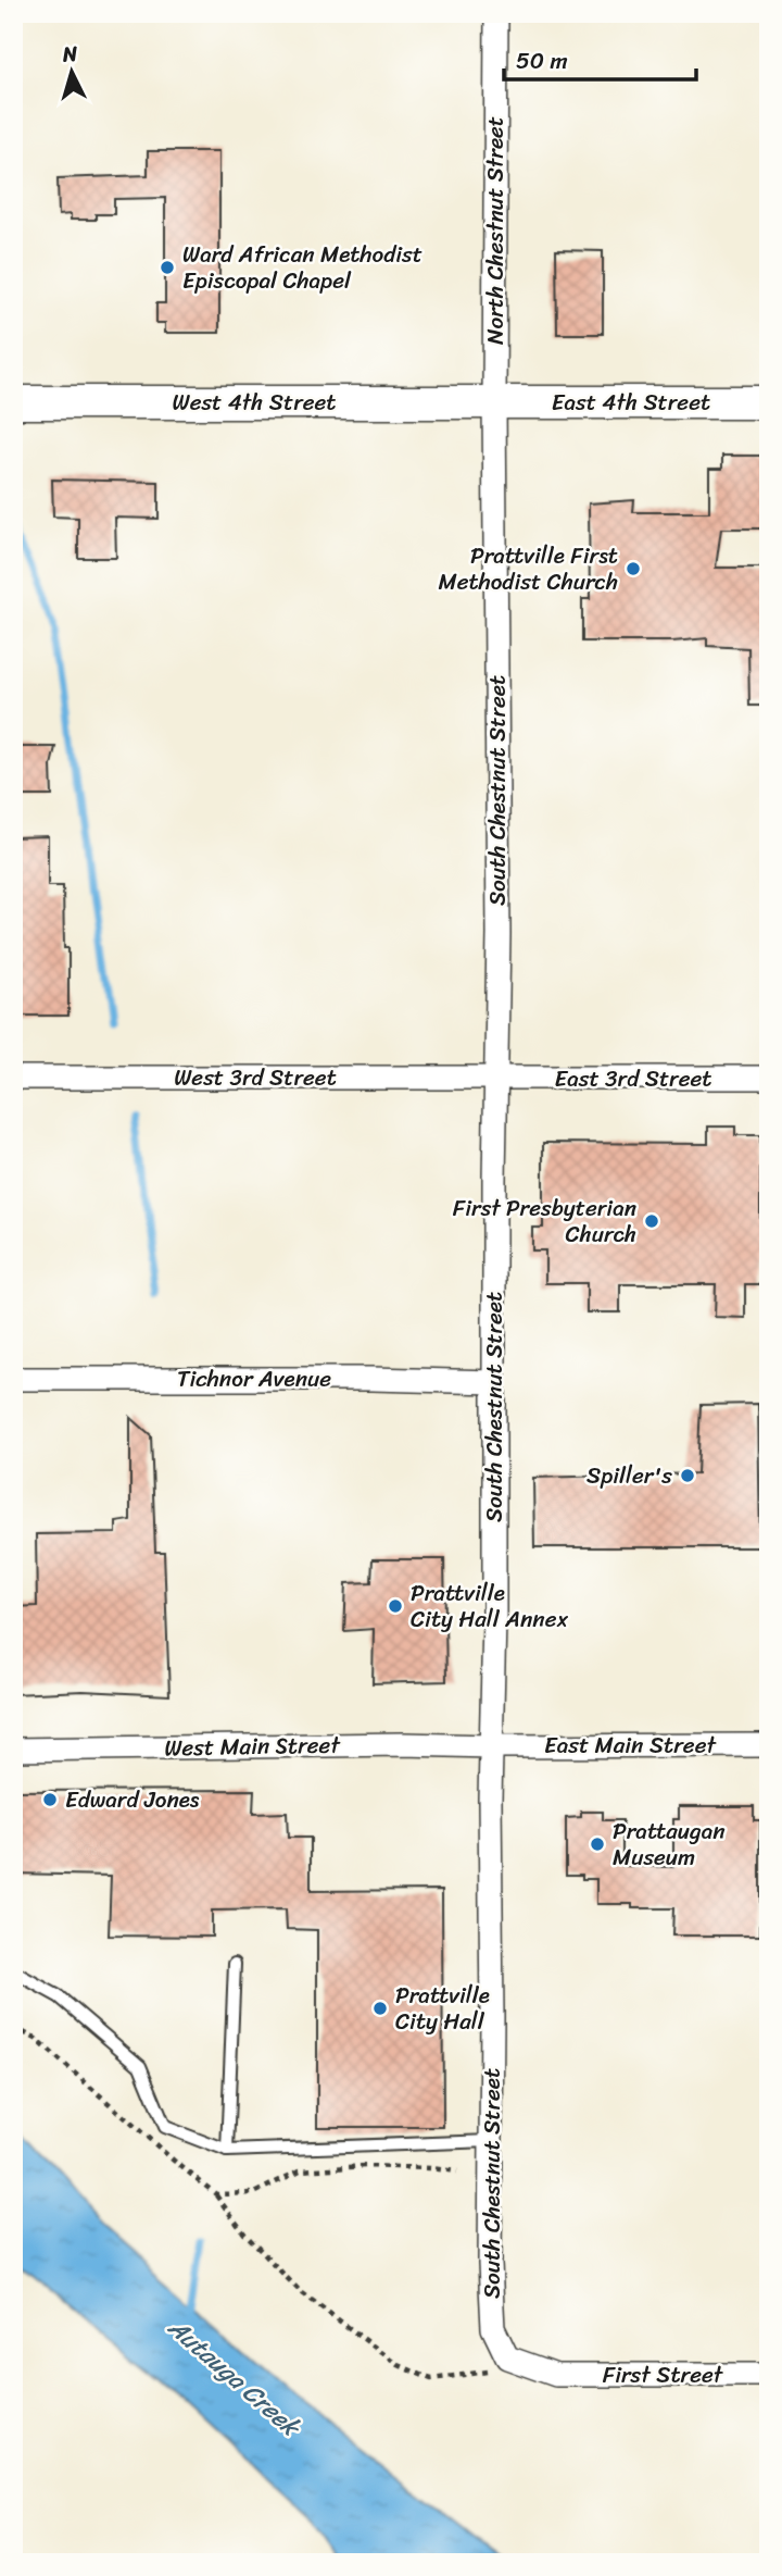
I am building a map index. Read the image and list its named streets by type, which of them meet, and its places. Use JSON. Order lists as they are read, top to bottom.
{
  "streets": {
    "main road": ["West 4th Street", "East 4th Street"],
    "street": [
      "North Chestnut Street",
      "South Chestnut Street",
      "West 3rd Street",
      "East 3rd Street",
      "Tichnor Avenue",
      "East Main Street",
      "West Main Street",
      "First Street"
    ]
  },
  "crossings": [
    ["North Chestnut Street", "West 4th Street"],
    ["North Chestnut Street", "East 4th Street"],
    ["North Chestnut Street", "South Chestnut Street"],
    ["West 4th Street", "East 4th Street"],
    ["West 4th Street", "South Chestnut Street"],
    ["East 4th Street", "South Chestnut Street"],
    ["South Chestnut Street", "West 3rd Street"],
    ["South Chestnut Street", "East 3rd Street"],
    ["South Chestnut Street", "Tichnor Avenue"],
    ["South Chestnut Street", "East Main Street"],
    ["South Chestnut Street", "West Main Street"],
    ["South Chestnut Street", "First Street"],
    ["West 3rd Street", "East 3rd Street"],
    ["East Main Street", "West Main Street"]
  ],
  "water": ["Autauga Creek"],
  "places": [
    "Ward African Methodist Episcopal Chapel",
    "Prattville First Methodist Church",
    "First Presbyterian Church",
    "Spiller's",
    "Prattville City Hall Annex",
    "Edward Jones",
    "Prattaugan Museum",
    "Prattville City Hall"
  ],
  "scale_bar": "50 m",
  "north": "top"
}
